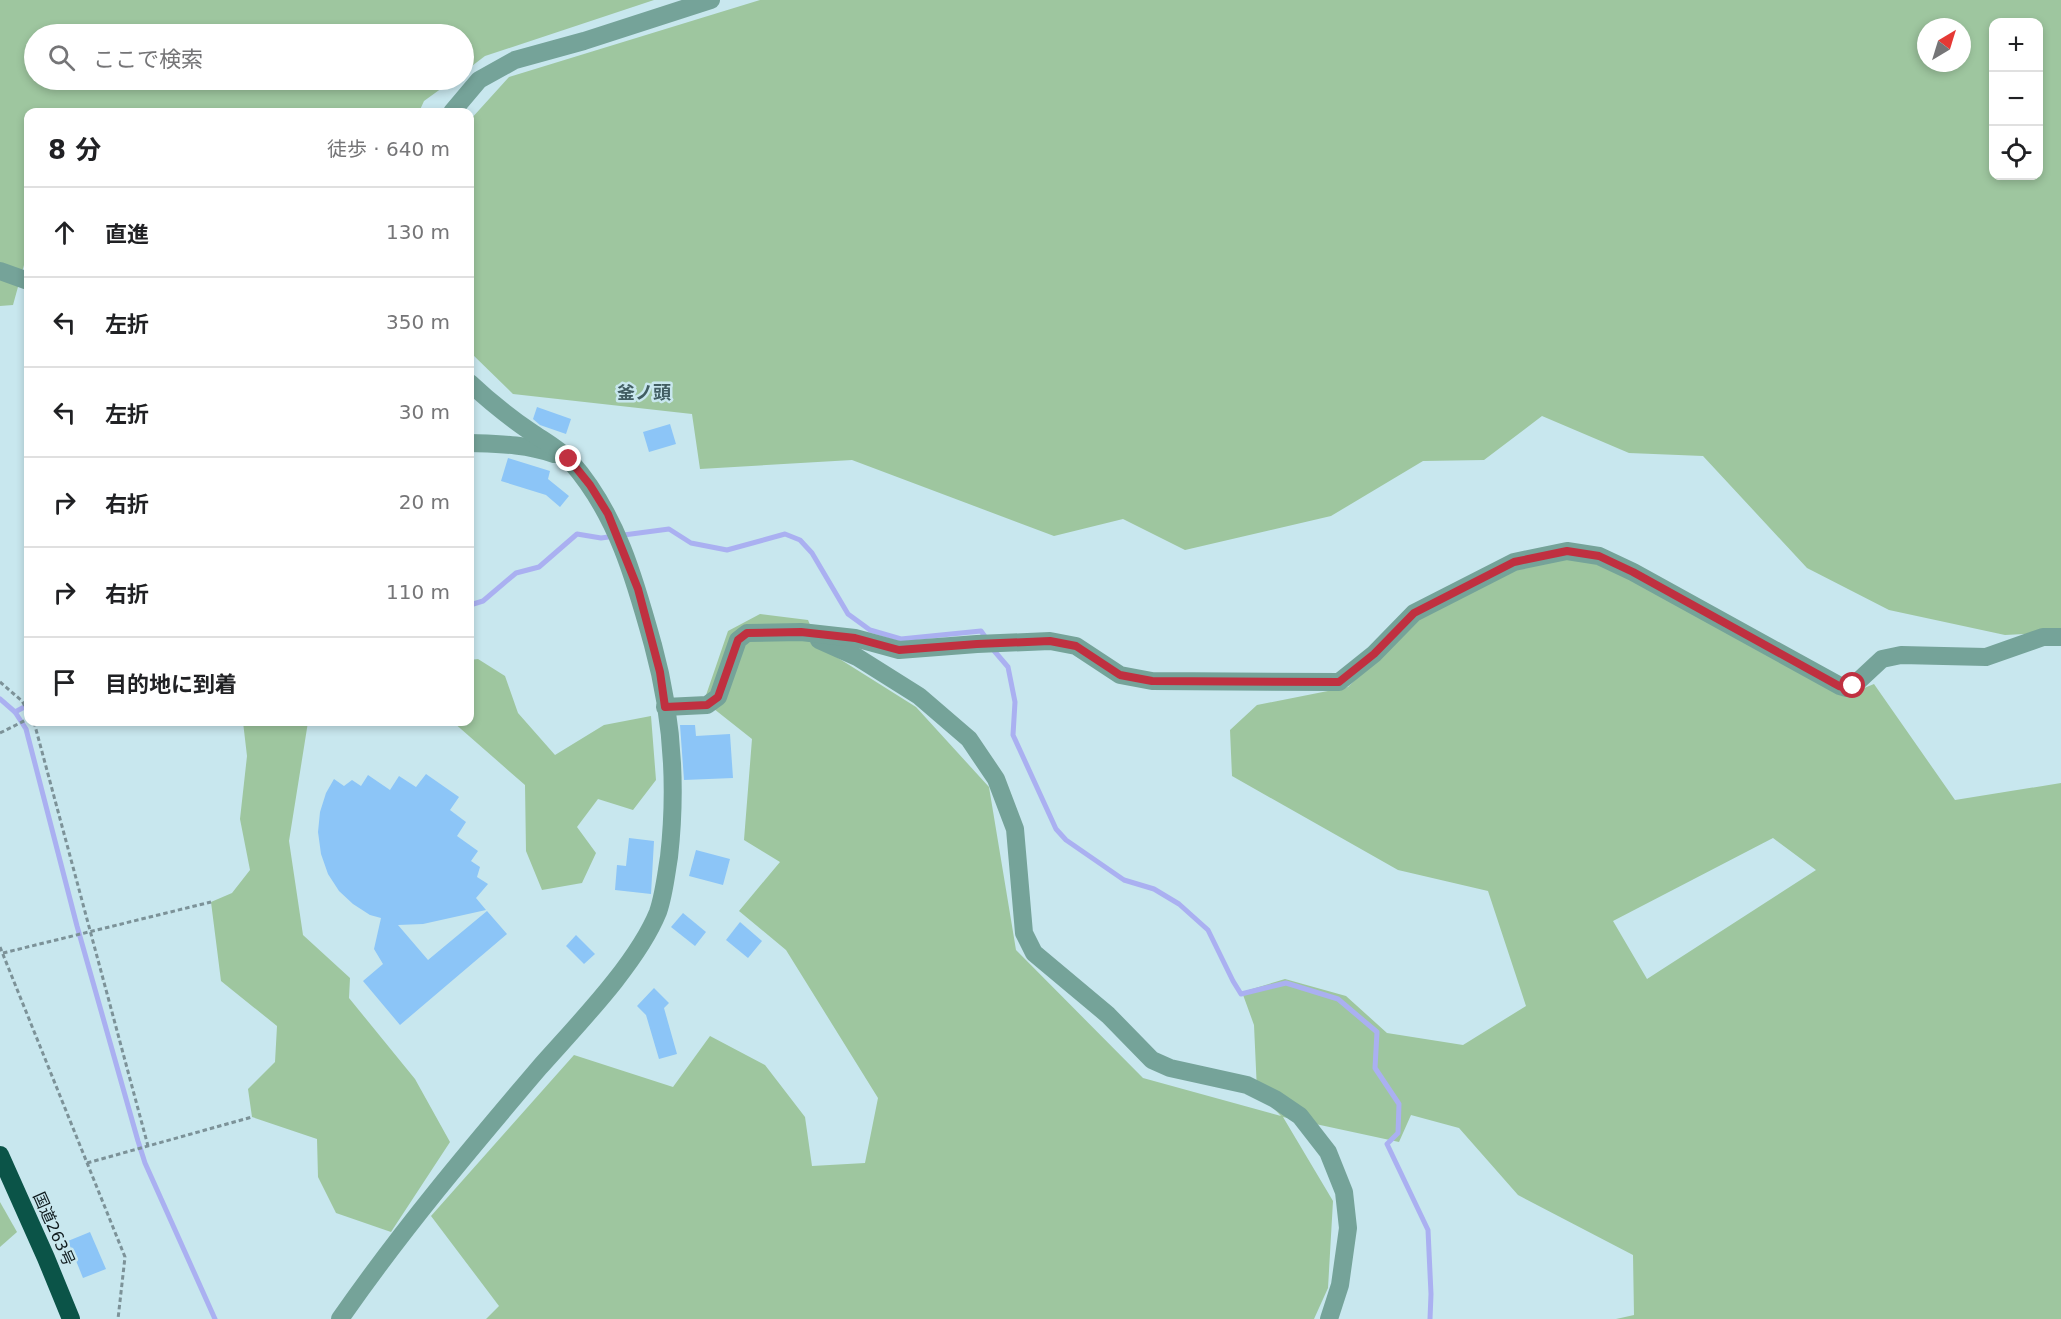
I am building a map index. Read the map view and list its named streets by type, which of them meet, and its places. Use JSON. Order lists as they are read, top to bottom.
{
  "streets": {
    "highway": ["国道263号"]
  },
  "districts": ["釜ノ頭"],
  "north": "top right",
  "page": {
    "map_buttons": ["+", "−"],
    "search": "ここで検索",
    "heading": ["8 分", "徒歩 · 640 m"],
    "list": [
      ["直進", "130 m"],
      ["左折", "350 m"],
      ["左折", "30 m"],
      ["右折", "20 m"],
      ["右折", "110 m"],
      "目的地に到着"
    ]
  }
}
